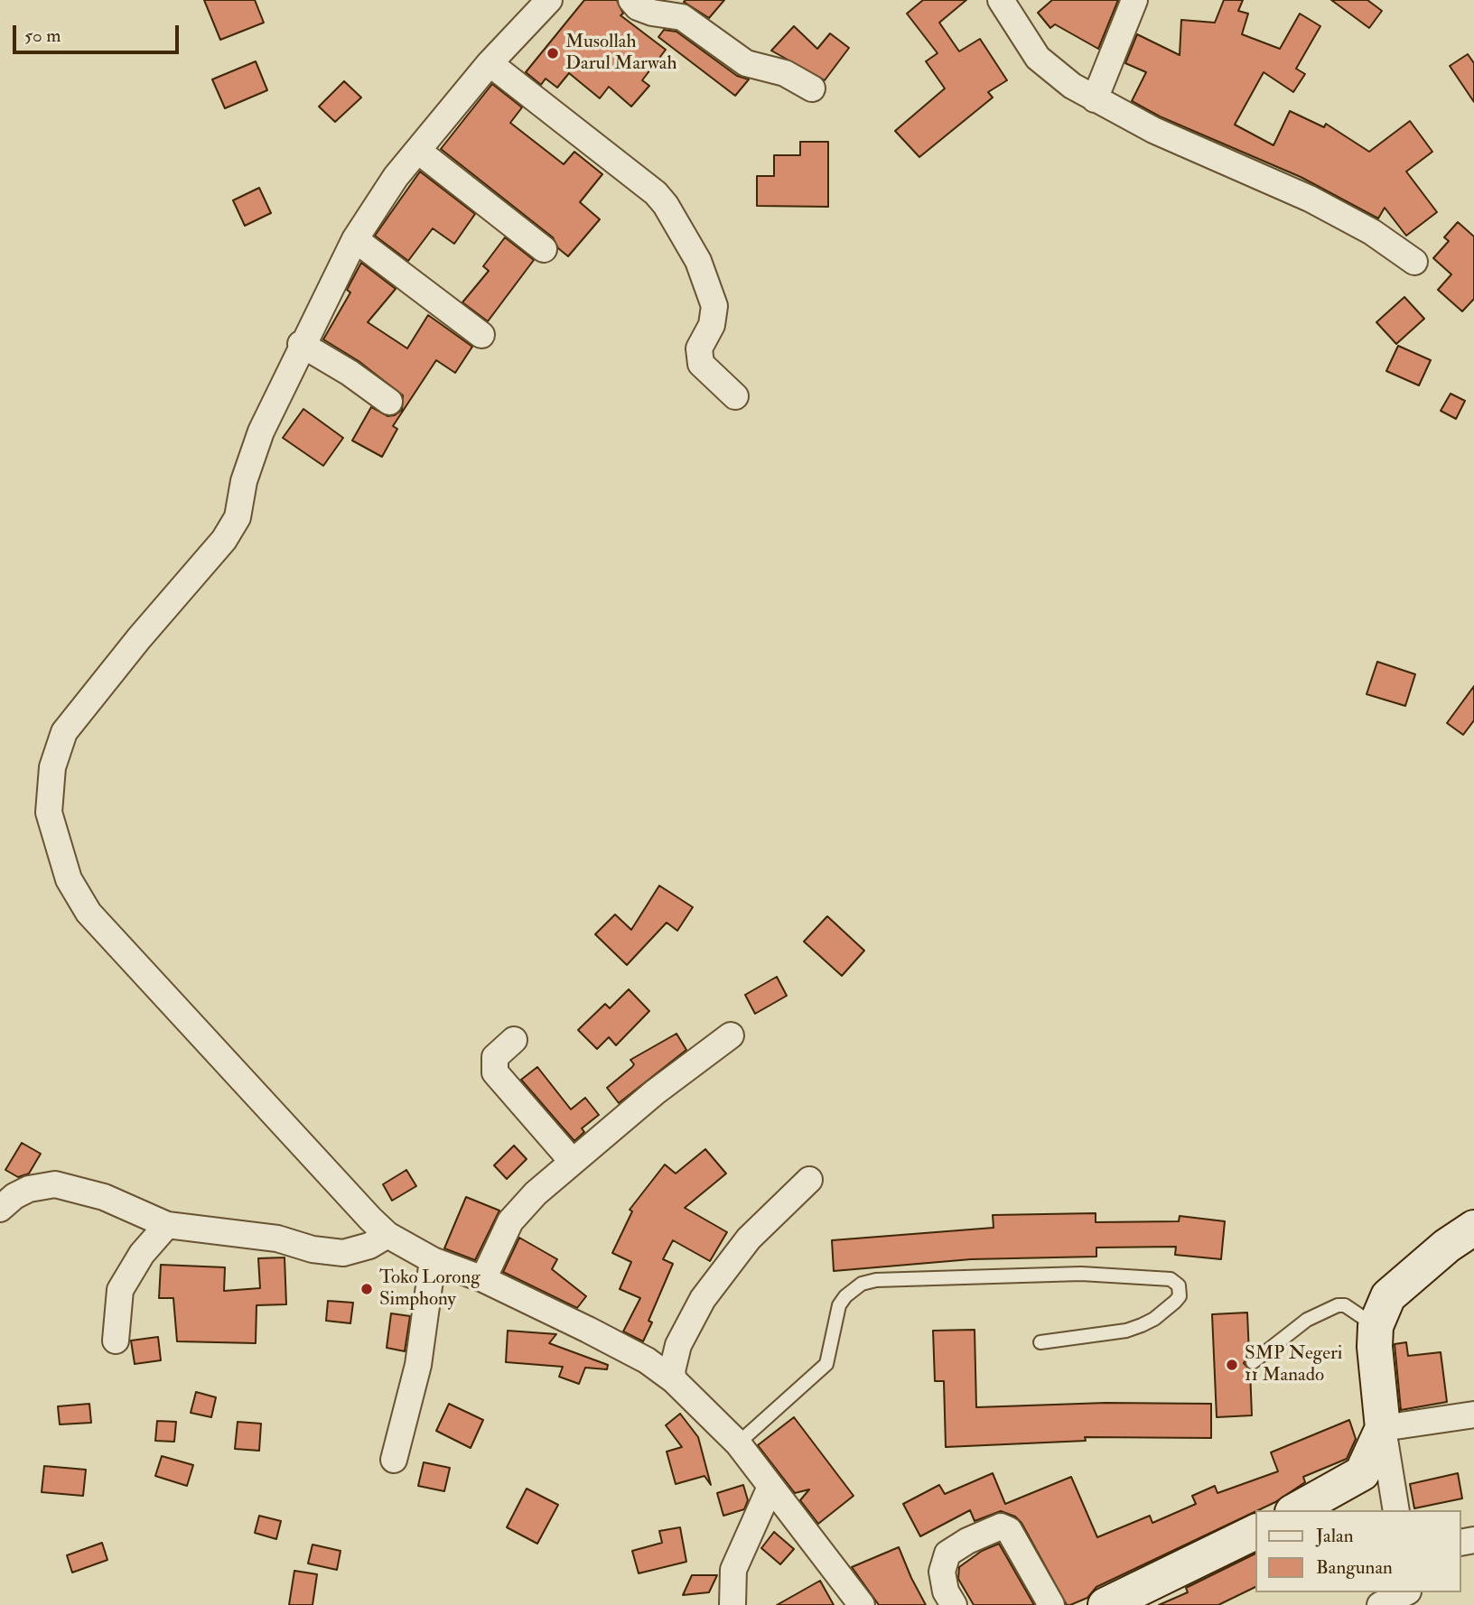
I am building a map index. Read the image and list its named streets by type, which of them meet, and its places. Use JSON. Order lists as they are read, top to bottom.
{
  "places": ["Musollah Darul Marwah", "Toko Lorong Simphony", "SMP Negeri 11 Manado"],
  "legend": ["Jalan", "Bangunan"],
  "scale_bar": "50 m"
}
